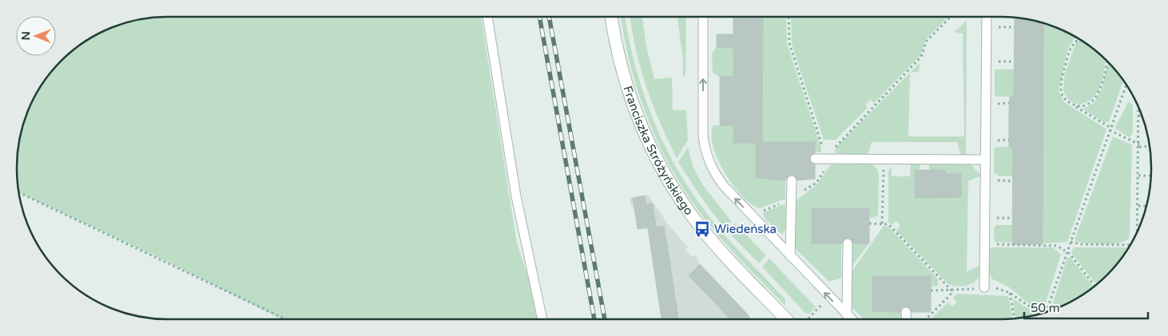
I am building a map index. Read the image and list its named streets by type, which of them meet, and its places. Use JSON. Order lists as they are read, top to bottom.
{
  "streets": {
    "street": ["Franciszka Stróżyńskiego"]
  },
  "places": {
    "bus stop": ["Wiedeńska"]
  },
  "scale_bar": "50 m",
  "north": "left"
}
